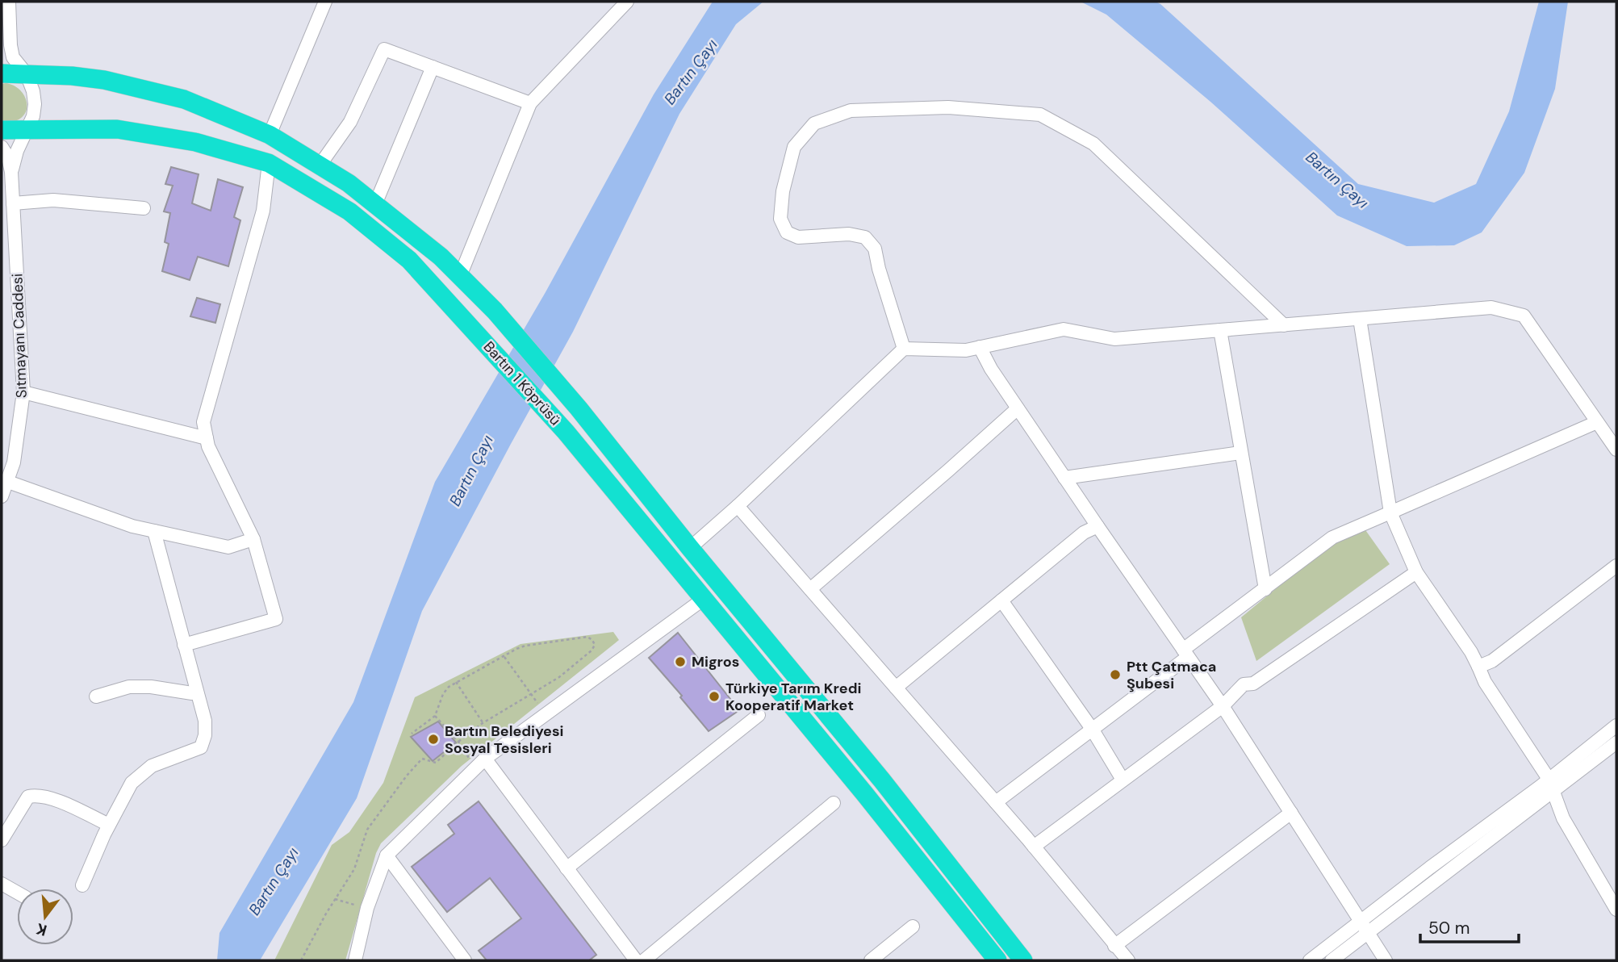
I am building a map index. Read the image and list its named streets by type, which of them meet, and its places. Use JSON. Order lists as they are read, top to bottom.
{
  "streets": {
    "highway": ["Bartın 1 Köprüsü"],
    "street": ["Sıtmayanı Caddesi"]
  },
  "water": ["Bartın Çayı"],
  "places": [
    "Migros",
    "Ptt Çatmaca Şubesi",
    "Türkiye Tarım Kredi Kooperatif Market",
    "Bartın Belediyesi Sosyal Tesisleri"
  ],
  "scale_bar": "50 m",
  "north": "bottom"
}
